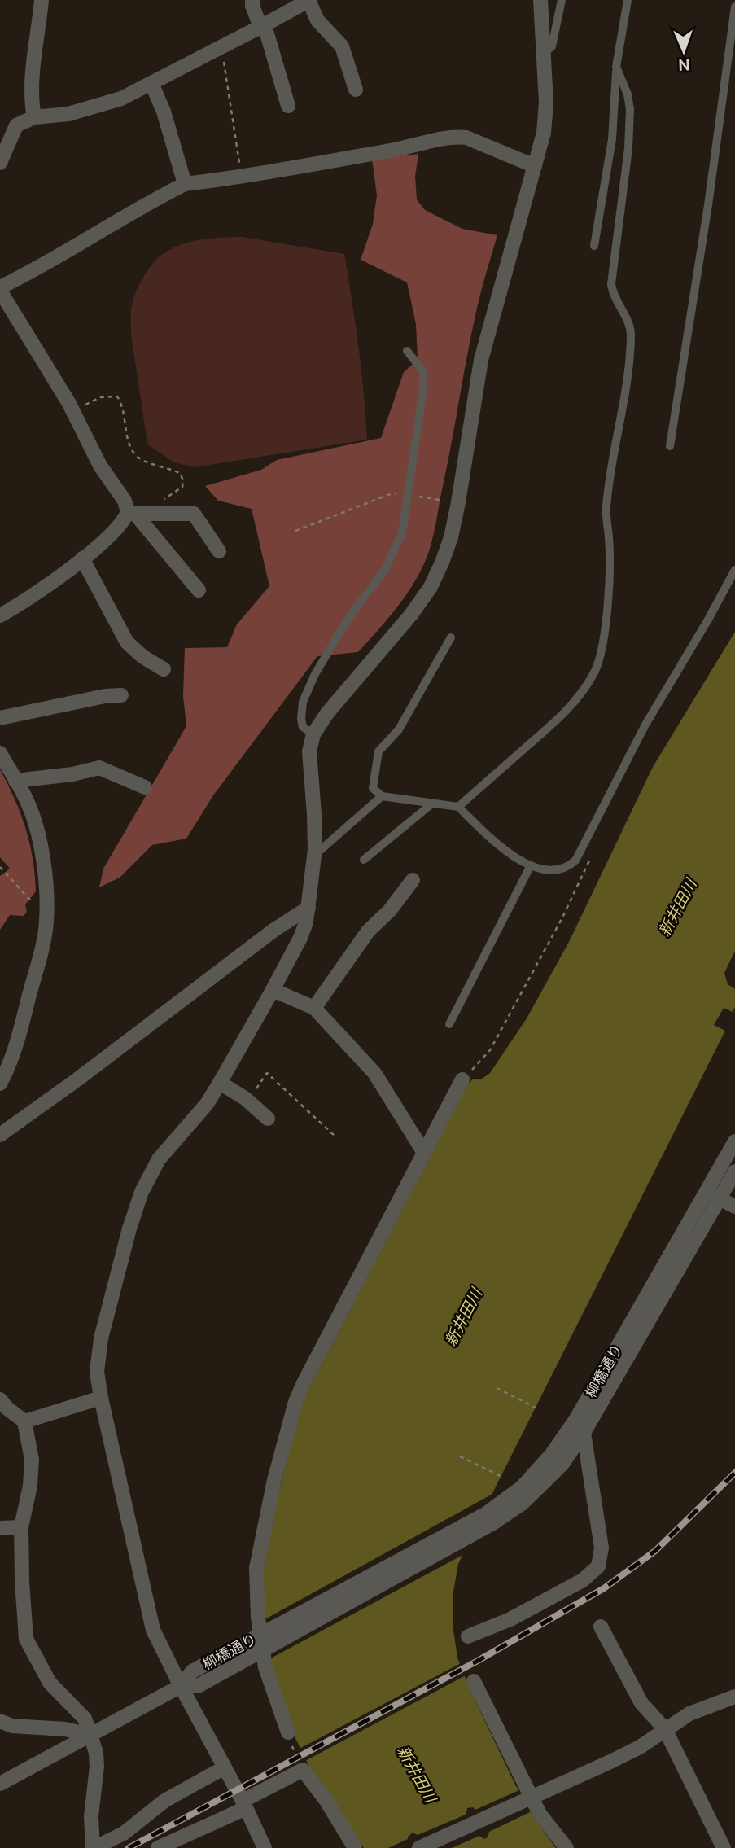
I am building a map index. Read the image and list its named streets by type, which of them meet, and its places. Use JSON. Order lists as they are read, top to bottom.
{
  "streets": {
    "street": ["柳橋通り"]
  },
  "water": ["新井田川"],
  "north": "bottom"
}
